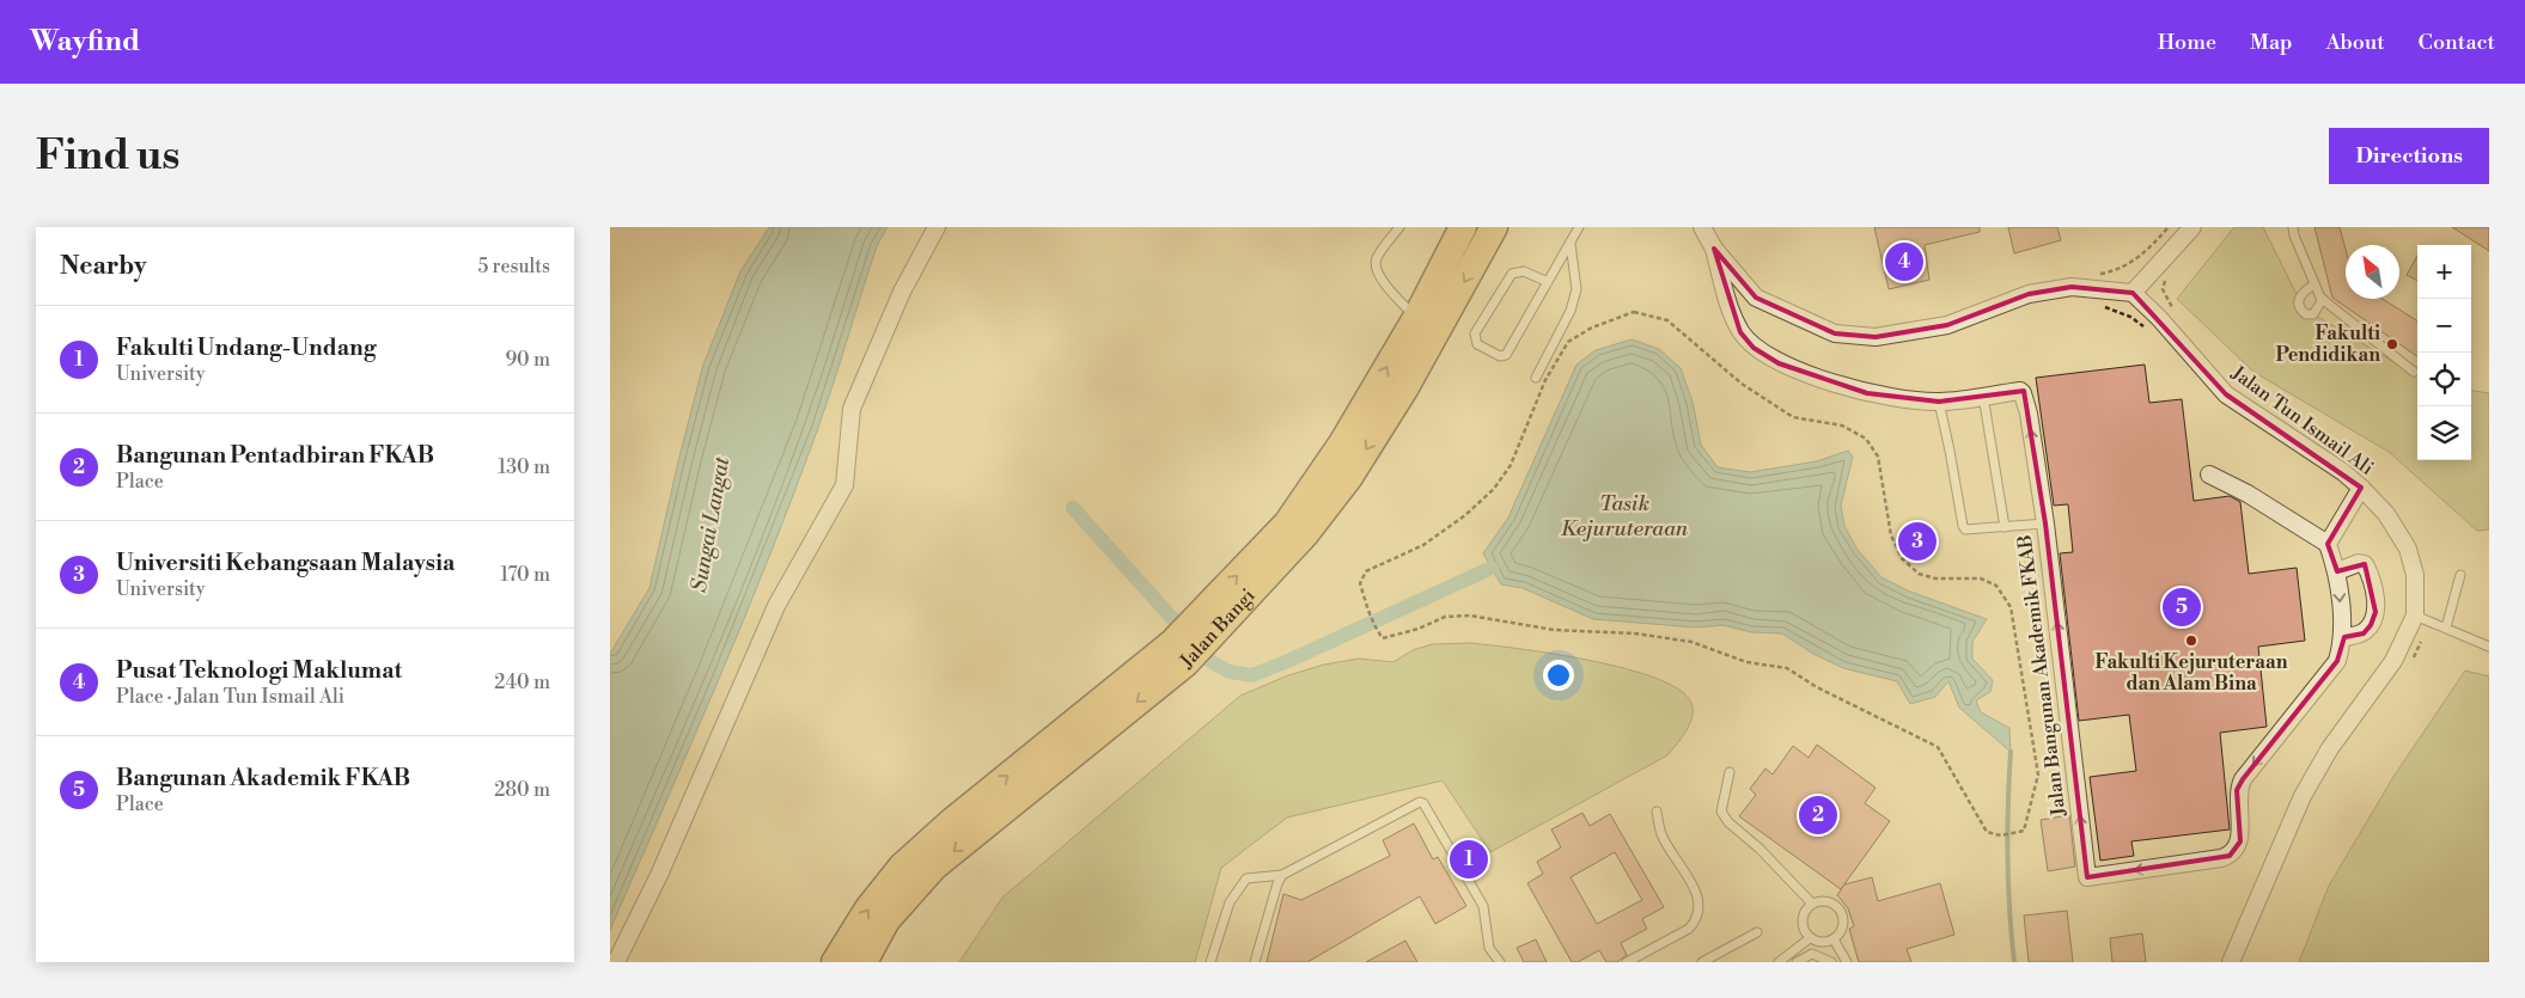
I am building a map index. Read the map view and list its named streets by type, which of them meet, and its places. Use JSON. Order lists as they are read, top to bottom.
{
  "streets": {
    "main road": ["Jalan Bangi"],
    "street": ["Jalan Tun Ismail Ali", "Jalan Bangunan Akademik FKAB"]
  },
  "water": ["Tasik Kejuruteraan", "Sungai Langat"],
  "places": ["Fakulti Pendidikan", "Fakulti Kejuruteraan dan Alam Bina"],
  "north": "top left",
  "page": {
    "header": "Wayfind",
    "nav": [
      "Home",
      "Map",
      "About",
      "Contact"
    ],
    "buttons": "Directions",
    "title": "Find us",
    "heading": ["Nearby", "5 results"],
    "pins": [
      "4",
      "3",
      "5",
      "2",
      "1"
    ],
    "map_buttons": ["+", "−"],
    "list": [
      {
        "mark": "1",
        "name": "Fakulti Undang-Undang",
        "note": "University",
        "value": "90 m"
      },
      {
        "mark": "2",
        "name": "Bangunan Pentadbiran FKAB",
        "note": "Place",
        "value": "130 m"
      },
      {
        "mark": "3",
        "name": "Universiti Kebangsaan Malaysia",
        "note": "University",
        "value": "170 m"
      },
      {
        "mark": "4",
        "name": "Pusat Teknologi Maklumat",
        "note": "Place · Jalan Tun Ismail Ali",
        "value": "240 m"
      },
      {
        "mark": "5",
        "name": "Bangunan Akademik FKAB",
        "note": "Place",
        "value": "280 m"
      }
    ]
  }
}
